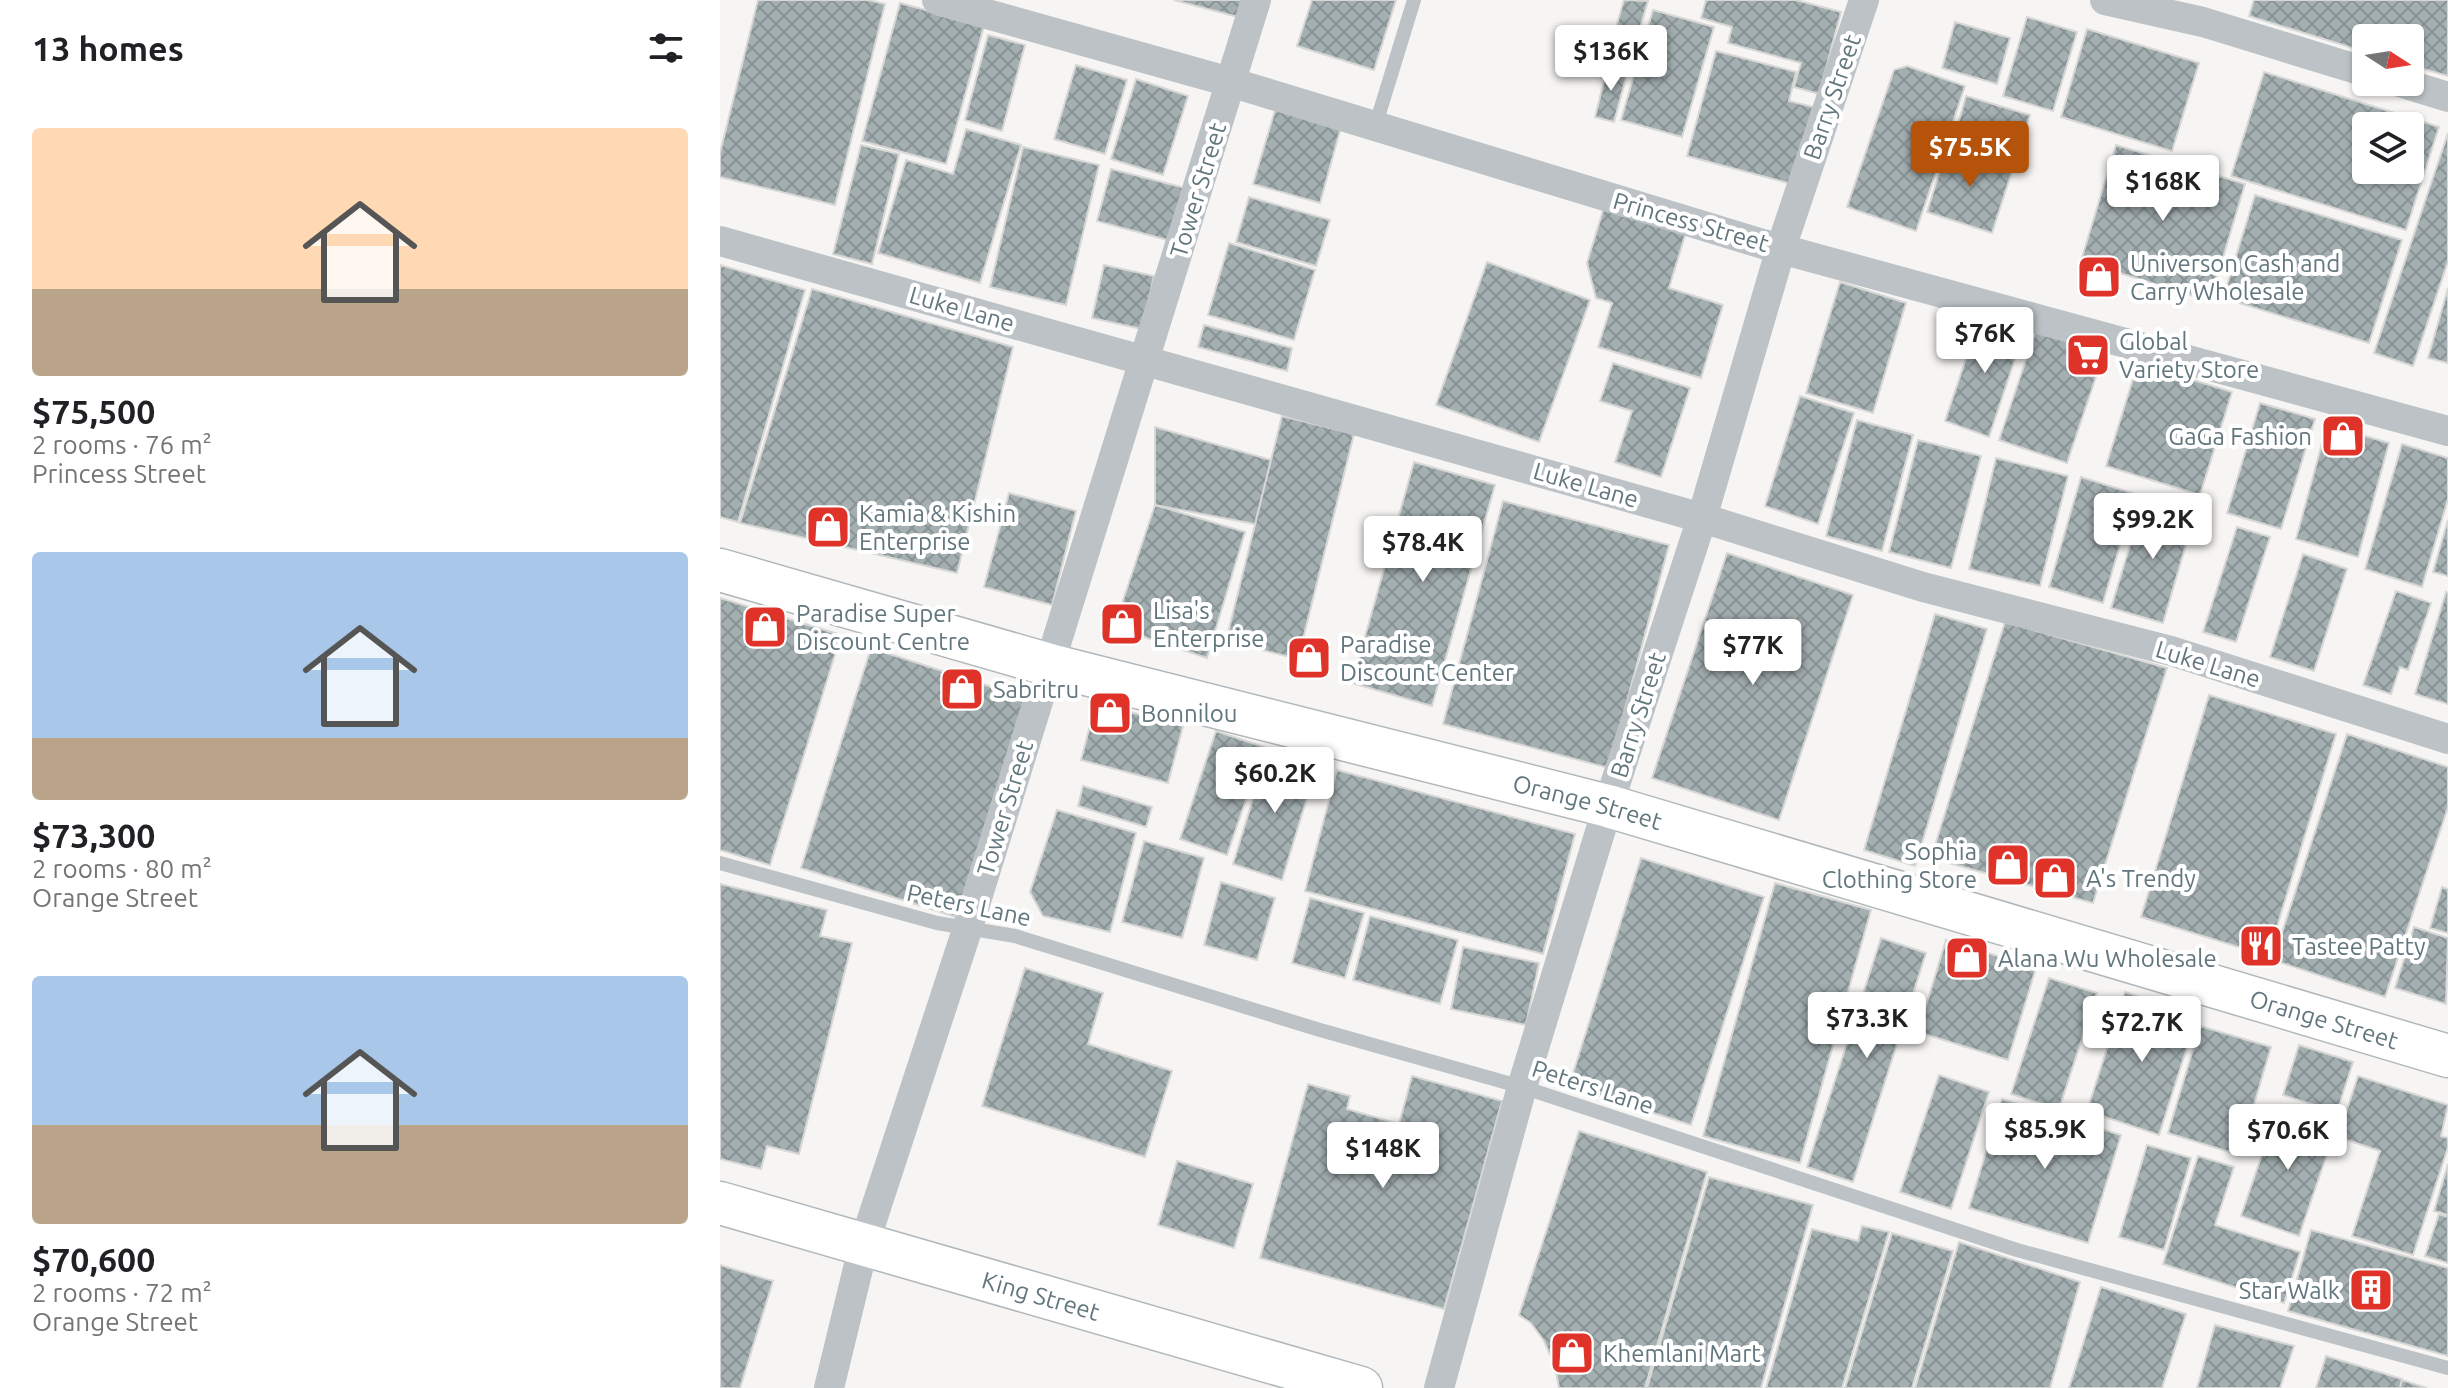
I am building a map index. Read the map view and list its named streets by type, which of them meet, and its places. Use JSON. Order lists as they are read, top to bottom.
{
  "streets": {
    "street": [
      "Barry Street",
      "Tower Street",
      "Princess Street",
      "Luke Lane",
      "Orange Street",
      "King Street"
    ],
    "lane": ["Peters Lane"]
  },
  "crossings": [
    ["Barry Street", "Princess Street"],
    ["Barry Street", "Luke Lane"],
    ["Barry Street", "Orange Street"],
    ["Barry Street", "Peters Lane"],
    ["Tower Street", "Princess Street"],
    ["Tower Street", "Luke Lane"],
    ["Tower Street", "Orange Street"],
    ["Tower Street", "Peters Lane"],
    ["Tower Street", "King Street"]
  ],
  "places": {
    "shop": [
      "Universon Cash and Carry Wholesale",
      "GaGa Fashion",
      "Kamia & Kishin Enterprise",
      "Lisa's Enterprise",
      "Paradise Super Discount Centre",
      "Paradise Discount Center",
      "Sabritru",
      "Bonnilou",
      "Sophia Clothing Store",
      "A's Trendy",
      "Alana Wu Wholesale",
      "Khemlani Mart"
    ],
    "supermarket": ["Global Variety Store"],
    "restaurant": ["Tastee Patty"],
    "building": ["Star Walk"]
  },
  "north": "right",
  "page": {
    "heading": "13 homes",
    "price": [
      "$136K",
      "$75.5K",
      "$168K",
      "$76K",
      "$99.2K",
      "$78.4K",
      "$77K",
      "$60.2K",
      "$73.3K",
      "$72.7K",
      "$85.9K",
      "$70.6K",
      "$148K"
    ],
    "list": [
      {
        "name": "$75,500",
        "note": "2 rooms · 76 m² · Princess Street"
      },
      {
        "name": "$73,300",
        "note": "2 rooms · 80 m² · Orange Street"
      },
      {
        "name": "$70,600",
        "note": "2 rooms · 72 m² · Orange Street"
      }
    ]
  }
}
